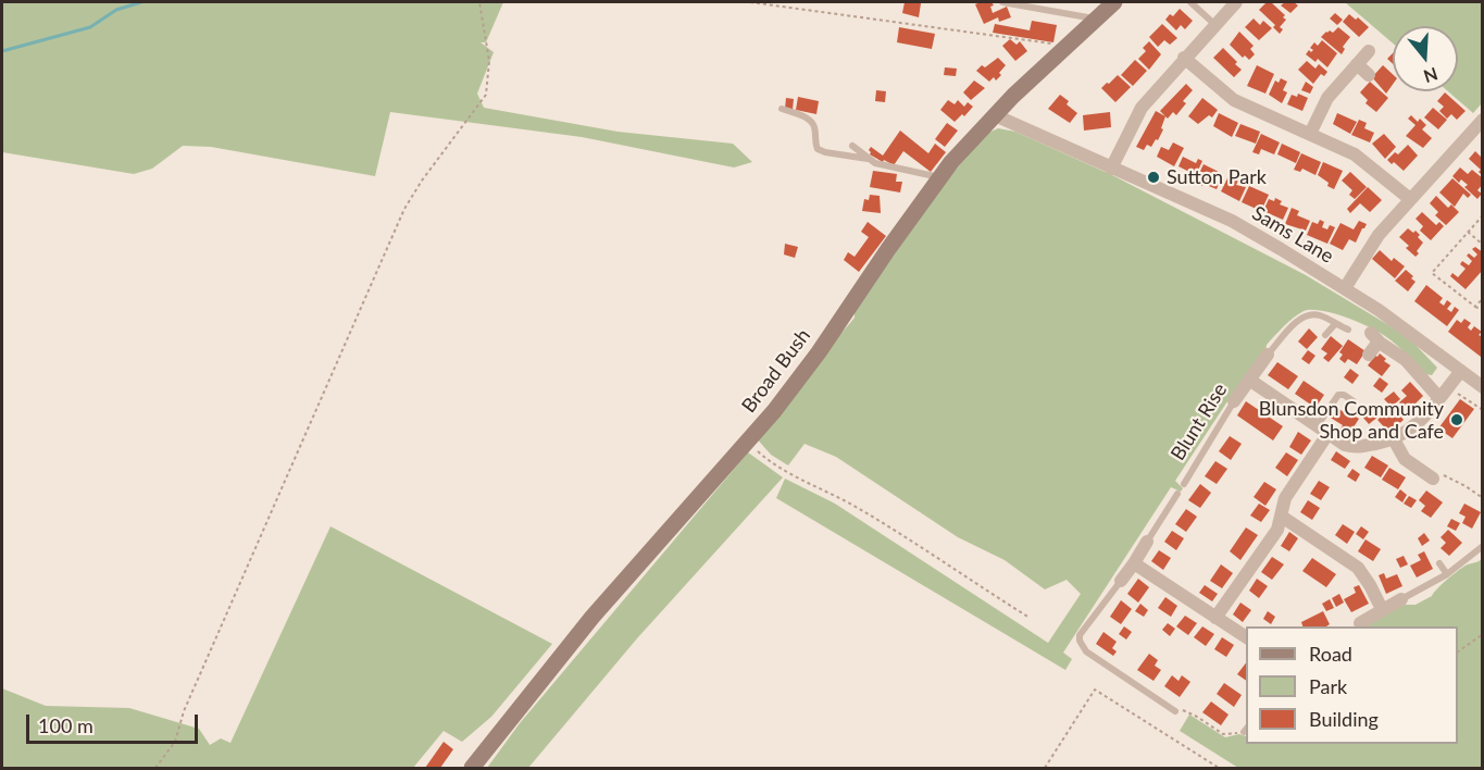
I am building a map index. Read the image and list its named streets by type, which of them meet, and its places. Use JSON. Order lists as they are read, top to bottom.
{
  "streets": {
    "main road": ["Broad Bush"],
    "street": ["Sams Lane", "Blunt Rise"]
  },
  "crossings": [
    ["Sams Lane", "Broad Bush"],
    ["Sams Lane", "Blunt Rise"]
  ],
  "places": ["Sutton Park", "Blunsdon Community Shop and Cafe"],
  "legend": ["Road", "Park", "Building"],
  "scale_bar": "100 m",
  "north": "bottom"
}
